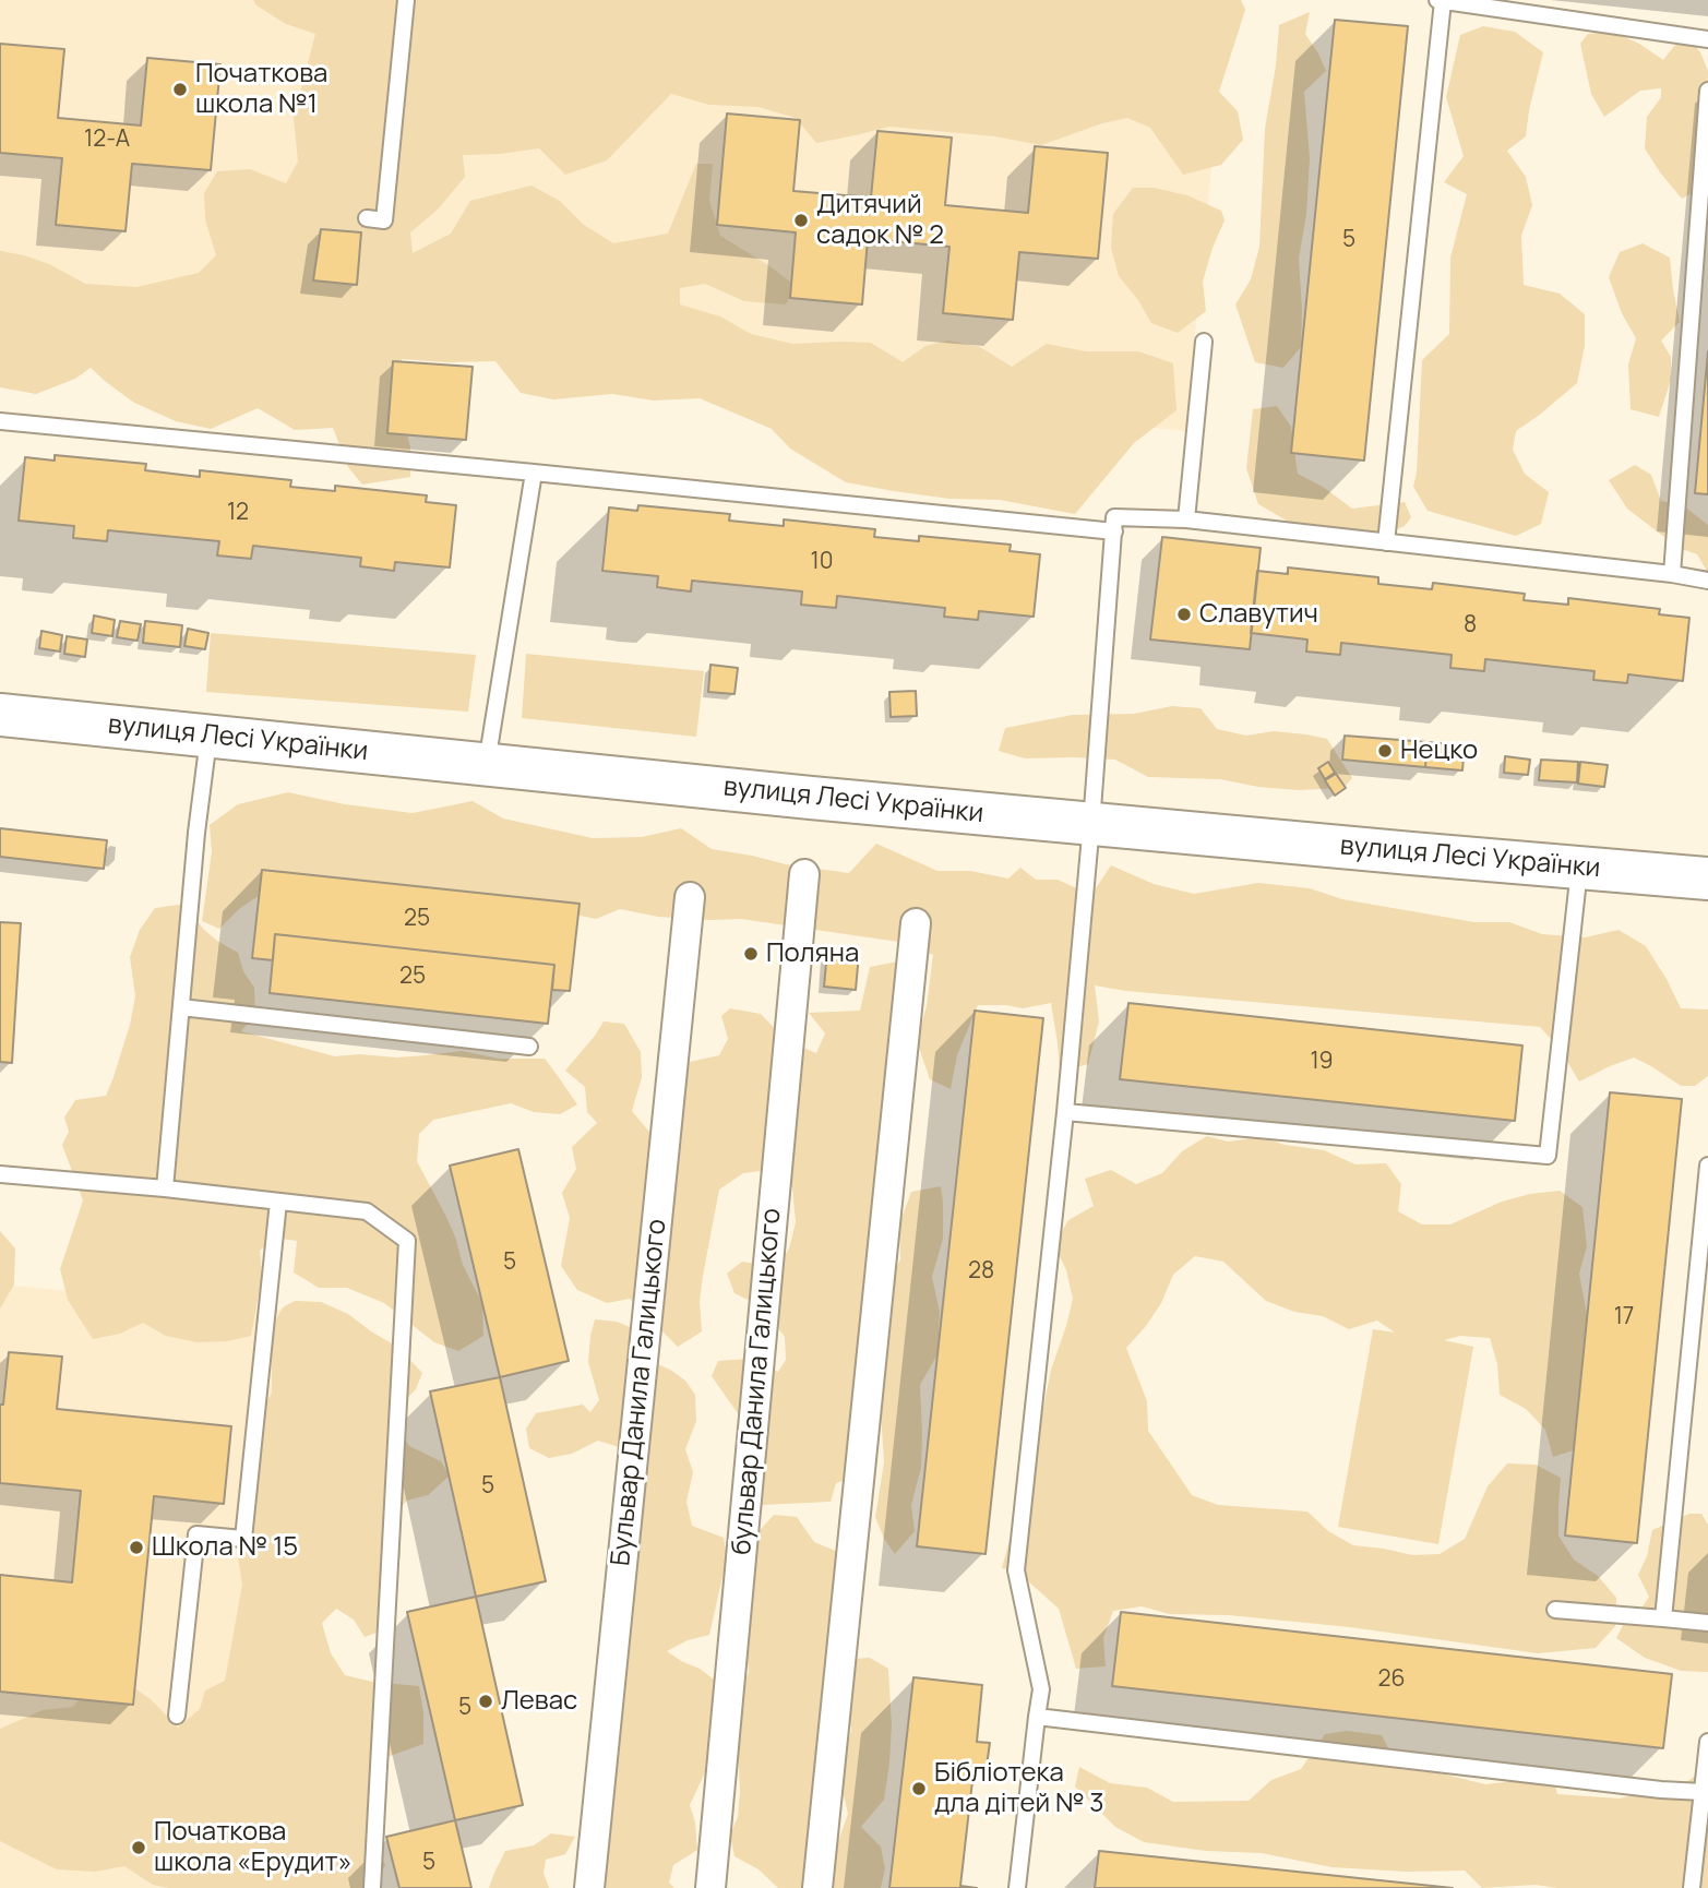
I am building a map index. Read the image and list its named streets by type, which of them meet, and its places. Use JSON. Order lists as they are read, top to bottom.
{
  "streets": {
    "main road": ["вулиця Лесі Українки"],
    "street": ["бульвар Данила Галицького", "Бульвар Данила Галицького"]
  },
  "places": [
    "Початкова школа №1",
    "Дитячий садок № 2",
    "Славутич",
    "Нецко",
    "Поляна",
    "Школа № 15",
    "Левас",
    "Бібліотека дла дітей № 3",
    "Початкова школа «Ерудит»"
  ],
  "house_numbers": [
    "12-А",
    "5",
    "12",
    "10",
    "8",
    "25",
    "25",
    "19",
    "5",
    "28",
    "17",
    "5",
    "26",
    "5",
    "5"
  ]
}
